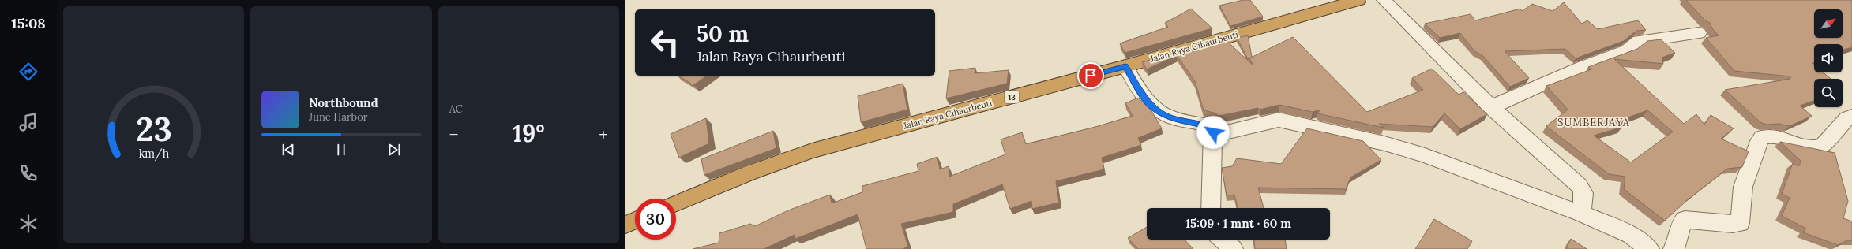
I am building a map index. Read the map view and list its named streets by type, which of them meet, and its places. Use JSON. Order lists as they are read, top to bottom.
{
  "streets": {
    "highway": ["Jalan Raya Cihaurbeuti", "13"]
  },
  "districts": ["SUMBERJAYA"],
  "north": "top right",
  "page": {
    "tabs": "15:08",
    "tile": "AC",
    "turn": ["50 m", "Jalan Raya Cihaurbeuti"],
    "song": ["Northbound", "June Harbor"],
    "heat": ["−", "19°", "+"],
    "limit": "30",
    "trip": "15:09 · 1 mnt · 60 m",
    "gauge": ["23", "km/h"]
  }
}
